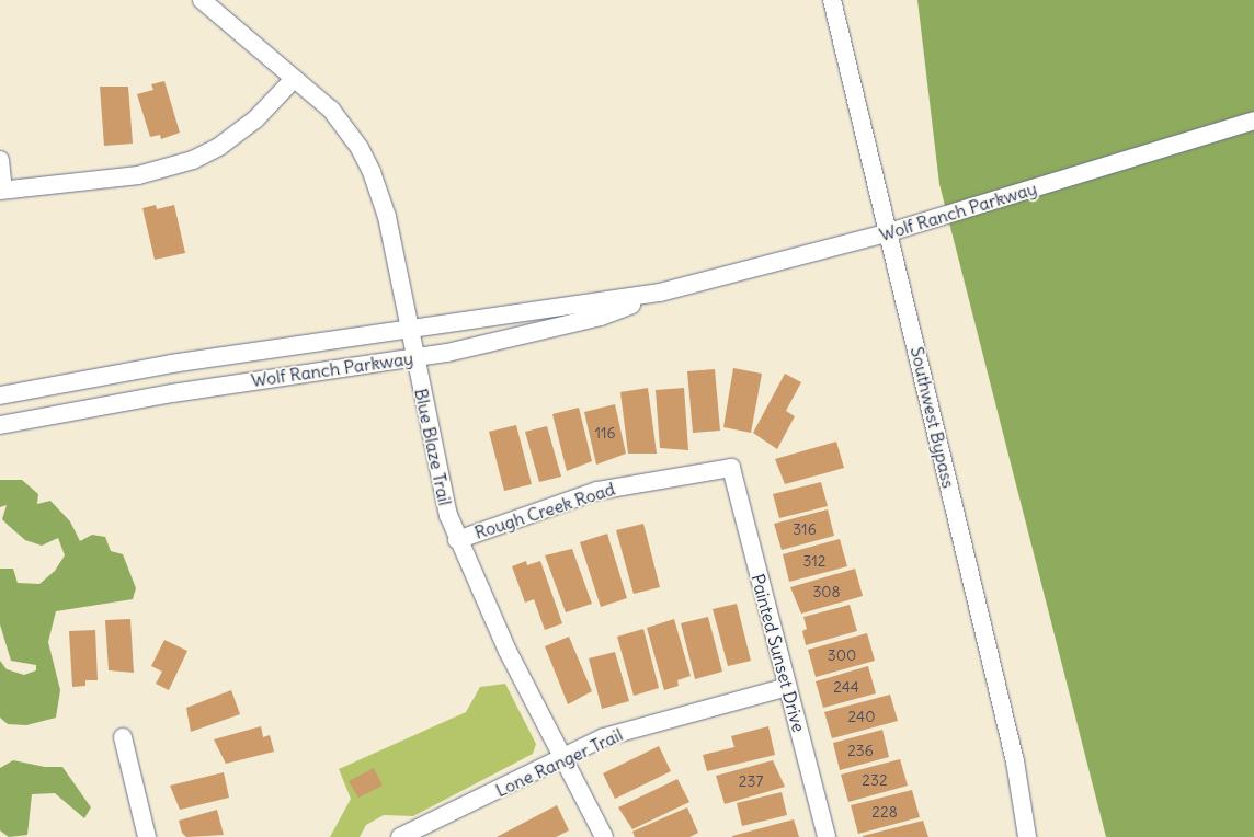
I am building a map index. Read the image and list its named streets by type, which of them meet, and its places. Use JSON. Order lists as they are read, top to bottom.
{
  "streets": {
    "street": [
      "Wolf Ranch Parkway",
      "Southwest Bypass",
      "Blue Blaze Trail",
      "Rough Creek Road",
      "Painted Sunset Drive",
      "Lone Ranger Trail"
    ]
  },
  "crossings": [
    ["Wolf Ranch Parkway", "Southwest Bypass"],
    ["Wolf Ranch Parkway", "Blue Blaze Trail"],
    ["Blue Blaze Trail", "Rough Creek Road"],
    ["Blue Blaze Trail", "Lone Ranger Trail"],
    ["Rough Creek Road", "Painted Sunset Drive"],
    ["Painted Sunset Drive", "Lone Ranger Trail"]
  ],
  "house_numbers": [
    "116",
    "316",
    "312",
    "308",
    "300",
    "244",
    "240",
    "236",
    "232",
    "237",
    "228"
  ]
}
